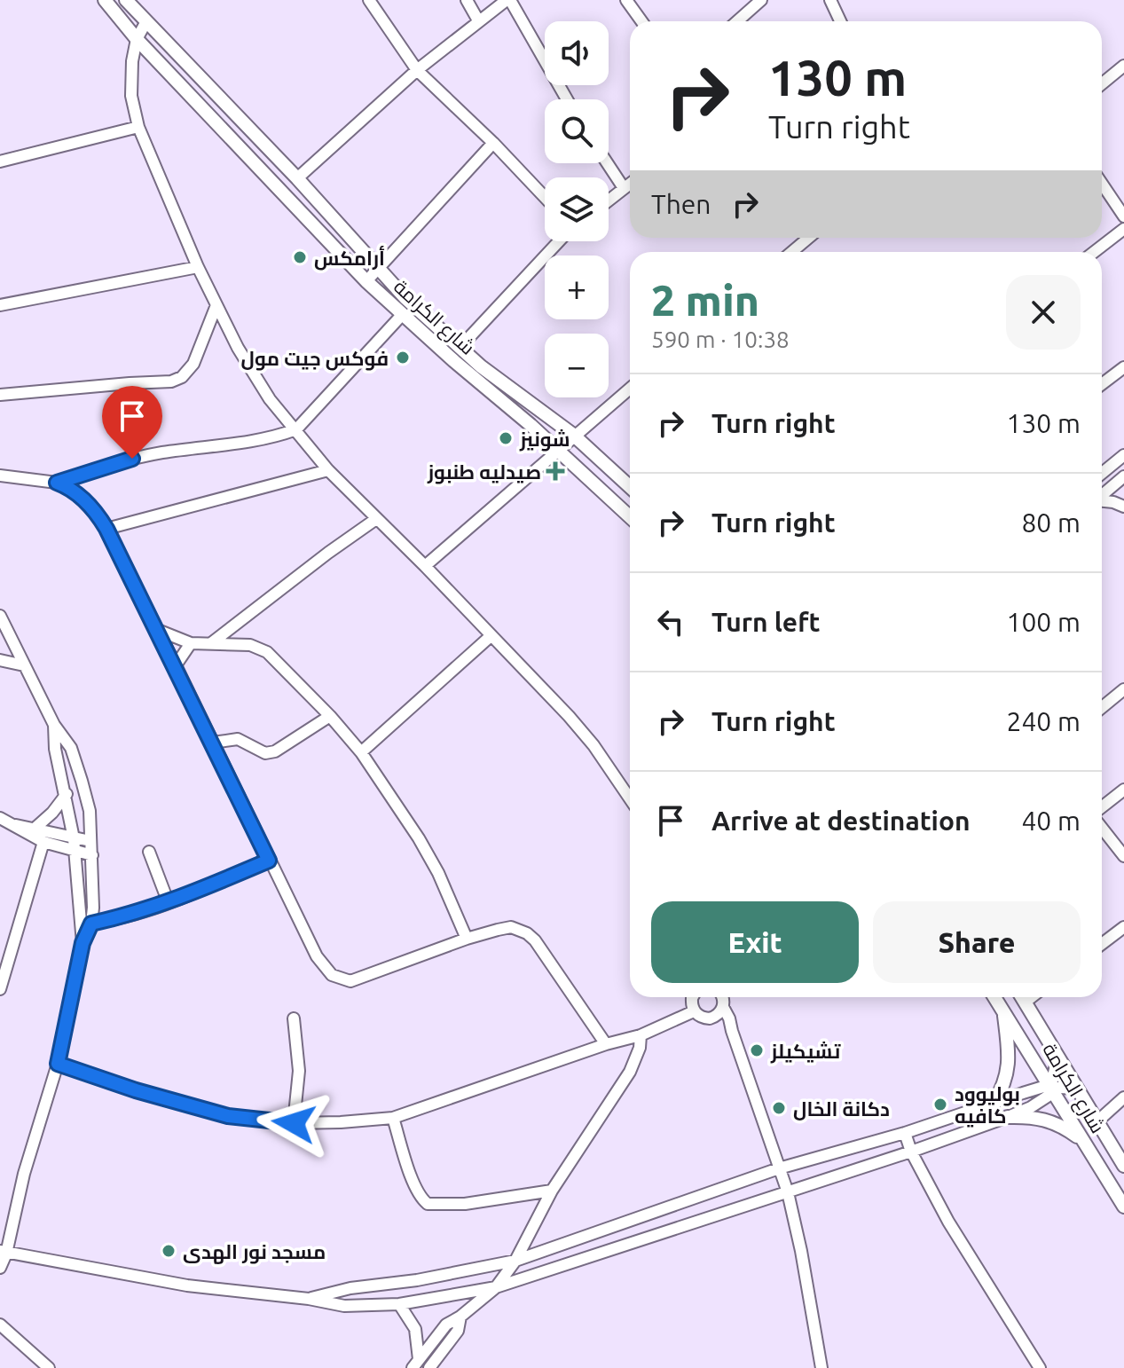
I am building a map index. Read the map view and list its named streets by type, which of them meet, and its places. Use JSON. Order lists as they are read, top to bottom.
{
  "streets": {
    "street": ["شارع الكرامة"]
  },
  "places": {
    "other": [
      "أرامكس",
      "فوكس جيت مول",
      "شونيز",
      "تشيكيلز",
      "بوليوود كافيه",
      "دكانة الخال",
      "مسجد نور الهدى"
    ],
    "health": ["صيدليه طنبوز"]
  },
  "page": {
    "map_buttons": ["+", "−"],
    "turn": ["130 m", "Turn right"],
    "then": "Then",
    "heading": ["2 min", "590 m · 10:38"],
    "list": [
      {
        "name": "Turn right",
        "value": "130 m"
      },
      {
        "name": "Turn right",
        "value": "80 m"
      },
      {
        "name": "Turn left",
        "value": "100 m"
      },
      {
        "name": "Turn right",
        "value": "240 m"
      },
      {
        "name": "Arrive at destination",
        "value": "40 m"
      }
    ],
    "buttons": ["Exit", "Share"]
  }
}
